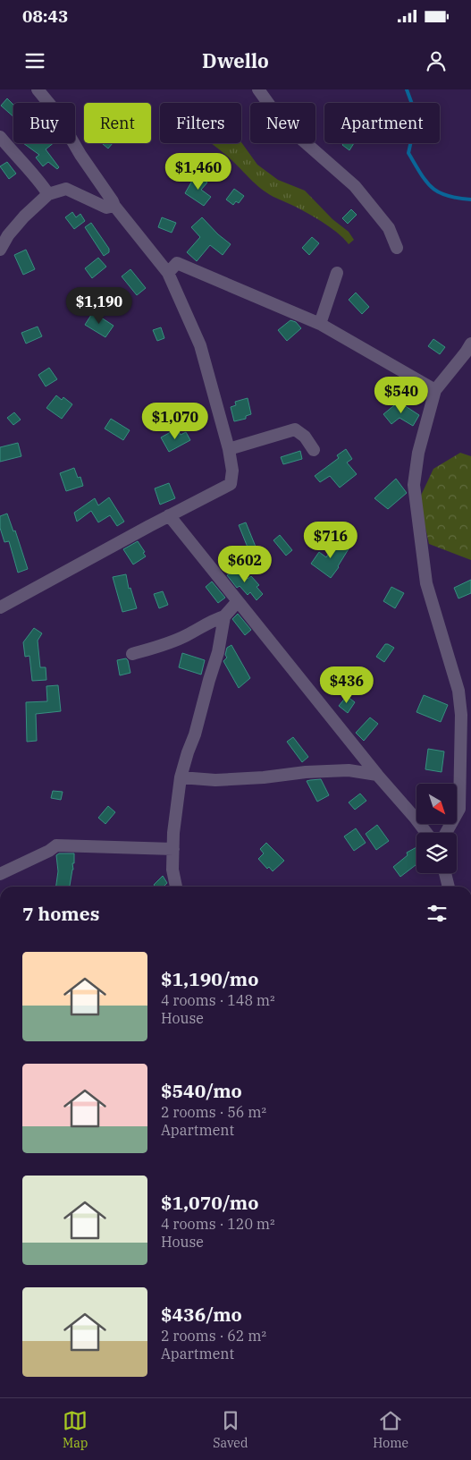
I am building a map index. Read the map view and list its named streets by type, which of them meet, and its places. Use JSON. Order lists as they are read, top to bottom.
{
  "north": "bottom right",
  "page": {
    "status": "08:43",
    "header": "Dwello",
    "chip": [
      "Buy",
      "Rent",
      "Filters",
      "New",
      "Apartment"
    ],
    "price": [
      "$1,460",
      "$1,190",
      "$540",
      "$1,070",
      "$716",
      "$602",
      "$436"
    ],
    "heading": "7 homes",
    "list": [
      {
        "name": "$1,190/mo",
        "note": "4 rooms · 148 m² · House"
      },
      {
        "name": "$540/mo",
        "note": "2 rooms · 56 m² · Apartment"
      },
      {
        "name": "$1,070/mo",
        "note": "4 rooms · 120 m² · House"
      },
      {
        "name": "$436/mo",
        "note": "2 rooms · 62 m² · Apartment"
      }
    ],
    "tabs": ["Map", "Saved", "Home"]
  }
}
